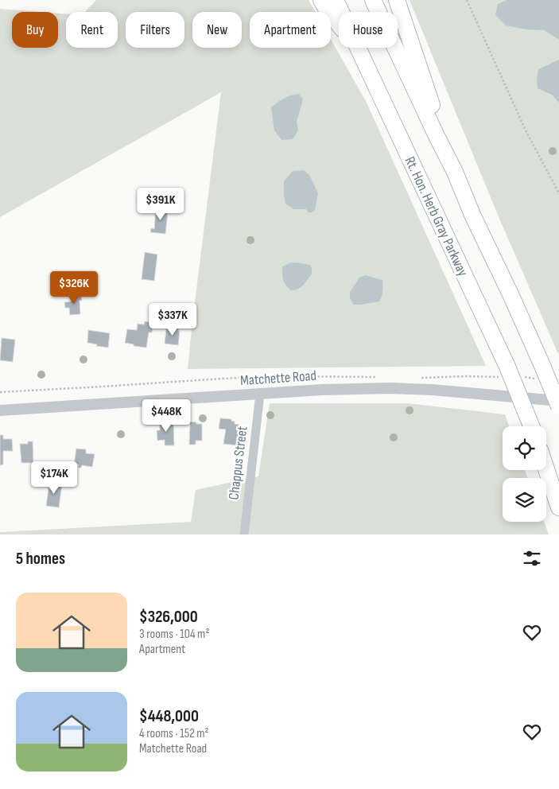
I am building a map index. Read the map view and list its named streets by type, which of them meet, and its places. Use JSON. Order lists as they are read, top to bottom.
{
  "streets": {
    "highway": ["Rt. Hon. Herb Gray Parkway"],
    "street": ["Matchette Road", "Chappus Street"]
  },
  "crossings": [
    ["Matchette Road", "Chappus Street"]
  ],
  "page": {
    "chip": [
      "Buy",
      "Rent",
      "Filters",
      "New",
      "Apartment",
      "House"
    ],
    "price": [
      "$391K",
      "$326K",
      "$337K",
      "$448K",
      "$174K"
    ],
    "heading": "5 homes",
    "list": [
      {
        "name": "$326,000",
        "note": "3 rooms · 104 m² · Apartment"
      },
      {
        "name": "$448,000",
        "note": "4 rooms · 152 m² · Matchette Road"
      }
    ]
  }
}
